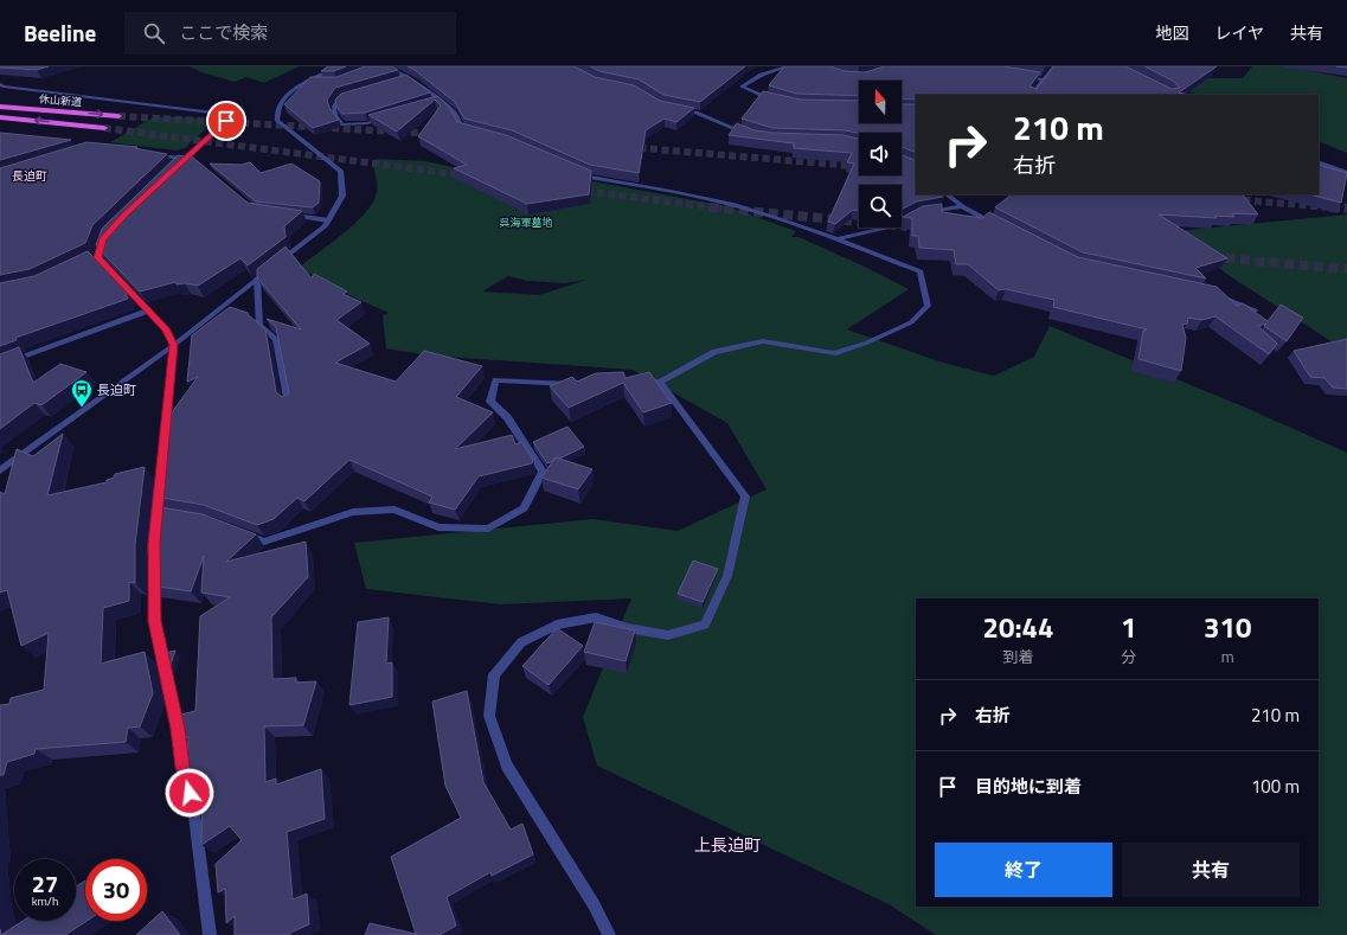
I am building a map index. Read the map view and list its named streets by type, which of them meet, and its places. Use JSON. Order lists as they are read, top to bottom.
{
  "streets": {
    "highway": ["休山新道"]
  },
  "districts": ["長迫町", "上長迫町"],
  "parks": ["呉海軍墓地"],
  "places": {
    "bus stop": ["長迫町"]
  },
  "north": "top",
  "page": {
    "header": "Beeline",
    "search": "ここで検索",
    "nav": ["地図", "レイヤ", "共有"],
    "turn": ["210 m", "右折"],
    "eta": [
      "20:44",
      "到着",
      "1",
      "分",
      "310",
      "m"
    ],
    "list": [
      {
        "name": "右折",
        "value": "210 m"
      },
      {
        "name": "目的地に到着",
        "value": "100 m"
      }
    ],
    "buttons": ["終了", "共有"],
    "speed": "27 km/h",
    "limit": "30"
  }
}
